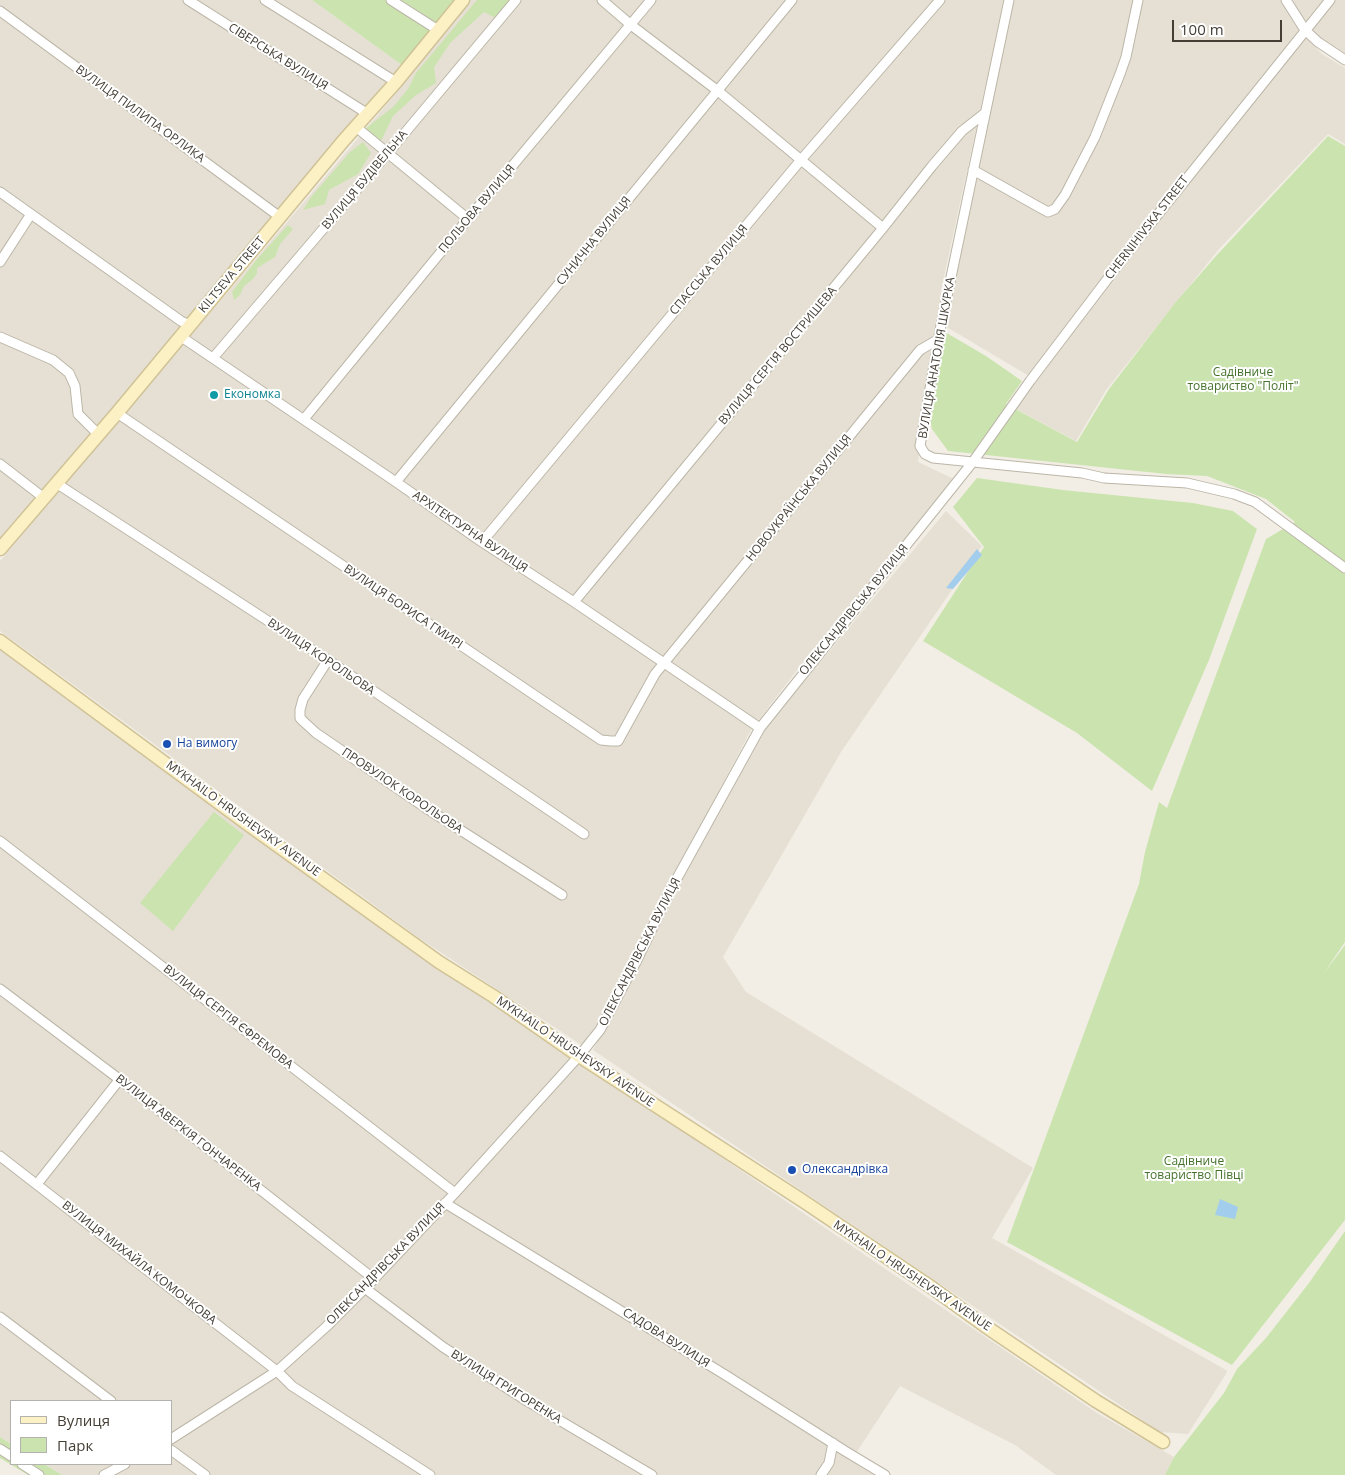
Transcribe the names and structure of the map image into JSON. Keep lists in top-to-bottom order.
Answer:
{
  "streets": {
    "street": [
      "СІВЕРСЬКА ВУЛИЦЯ",
      "ВУЛИЦЯ ПИЛИПА ОРЛИКА",
      "ВУЛИЦЯ БУДІВЕЛЬНА",
      "ПОЛЬОВА ВУЛИЦЯ",
      "CHERNIHIVSKA STREET",
      "СУНИЧНА ВУЛИЦЯ",
      "СПАССЬКА ВУЛИЦЯ",
      "KILTSEVA STREET",
      "ВУЛИЦЯ СЕРГІЯ ВОСТРИШЕВА",
      "ВУЛИЦЯ АНАТОЛІЯ ШКУРКА",
      "НОВОУКРАЇНСЬКА ВУЛИЦЯ",
      "АРХІТЕКТУРНА ВУЛИЦЯ",
      "ВУЛИЦЯ БОРИСА ГМИРІ",
      "ОЛЕКСАНДРІВСЬКА ВУЛИЦЯ",
      "ВУЛИЦЯ КОРОЛЬОВА",
      "ПРОВУЛОК КОРОЛЬОВА",
      "MYKHAILO HRUSHEVSKY AVENUE",
      "ВУЛИЦЯ СЕРГІЯ ЄФРЕМОВА",
      "ВУЛИЦЯ АВЕРКІЯ ГОНЧАРЕНКА",
      "ВУЛИЦЯ МИХАЙЛА КОМОЧКОВА",
      "САДОВА ВУЛИЦЯ",
      "ВУЛИЦЯ ГРИГОРЕНКА"
    ]
  },
  "crossings": [
    ["СІВЕРСЬКА ВУЛИЦЯ", "KILTSEVA STREET"],
    ["ВУЛИЦЯ ПИЛИПА ОРЛИКА", "KILTSEVA STREET"],
    ["ВУЛИЦЯ БУДІВЕЛЬНА", "АРХІТЕКТУРНА ВУЛИЦЯ"],
    ["ПОЛЬОВА ВУЛИЦЯ", "АРХІТЕКТУРНА ВУЛИЦЯ"],
    ["CHERNIHIVSKA STREET", "ВУЛИЦЯ АНАТОЛІЯ ШКУРКА"],
    ["CHERNIHIVSKA STREET", "ОЛЕКСАНДРІВСЬКА ВУЛИЦЯ"],
    ["СУНИЧНА ВУЛИЦЯ", "АРХІТЕКТУРНА ВУЛИЦЯ"],
    ["СПАССЬКА ВУЛИЦЯ", "АРХІТЕКТУРНА ВУЛИЦЯ"],
    ["KILTSEVA STREET", "АРХІТЕКТУРНА ВУЛИЦЯ"],
    ["KILTSEVA STREET", "ВУЛИЦЯ БОРИСА ГМИРІ"],
    ["KILTSEVA STREET", "ВУЛИЦЯ КОРОЛЬОВА"],
    ["ВУЛИЦЯ СЕРГІЯ ВОСТРИШЕВА", "ВУЛИЦЯ АНАТОЛІЯ ШКУРКА"],
    ["ВУЛИЦЯ СЕРГІЯ ВОСТРИШЕВА", "АРХІТЕКТУРНА ВУЛИЦЯ"],
    ["ВУЛИЦЯ АНАТОЛІЯ ШКУРКА", "НОВОУКРАЇНСЬКА ВУЛИЦЯ"],
    ["ВУЛИЦЯ АНАТОЛІЯ ШКУРКА", "ОЛЕКСАНДРІВСЬКА ВУЛИЦЯ"],
    ["НОВОУКРАЇНСЬКА ВУЛИЦЯ", "АРХІТЕКТУРНА ВУЛИЦЯ"],
    ["НОВОУКРАЇНСЬКА ВУЛИЦЯ", "ВУЛИЦЯ БОРИСА ГМИРІ"],
    ["АРХІТЕКТУРНА ВУЛИЦЯ", "ВУЛИЦЯ БОРИСА ГМИРІ"],
    ["АРХІТЕКТУРНА ВУЛИЦЯ", "ОЛЕКСАНДРІВСЬКА ВУЛИЦЯ"],
    ["ОЛЕКСАНДРІВСЬКА ВУЛИЦЯ", "MYKHAILO HRUSHEVSKY AVENUE"],
    ["ОЛЕКСАНДРІВСЬКА ВУЛИЦЯ", "ВУЛИЦЯ СЕРГІЯ ЄФРЕМОВА"],
    ["ОЛЕКСАНДРІВСЬКА ВУЛИЦЯ", "ВУЛИЦЯ АВЕРКІЯ ГОНЧАРЕНКА"],
    ["ОЛЕКСАНДРІВСЬКА ВУЛИЦЯ", "ВУЛИЦЯ МИХАЙЛА КОМОЧКОВА"],
    ["ОЛЕКСАНДРІВСЬКА ВУЛИЦЯ", "САДОВА ВУЛИЦЯ"],
    ["ОЛЕКСАНДРІВСЬКА ВУЛИЦЯ", "ВУЛИЦЯ ГРИГОРЕНКА"],
    ["ВУЛИЦЯ КОРОЛЬОВА", "ПРОВУЛОК КОРОЛЬОВА"]
  ],
  "parks": ["Садівниче товариство \"Політ\"", "Садівниче товариство Півці"],
  "places": ["Економка", "На вимогу", "Олександрівка"],
  "legend": ["Вулиця", "Парк"],
  "scale_bar": "100 m"
}
